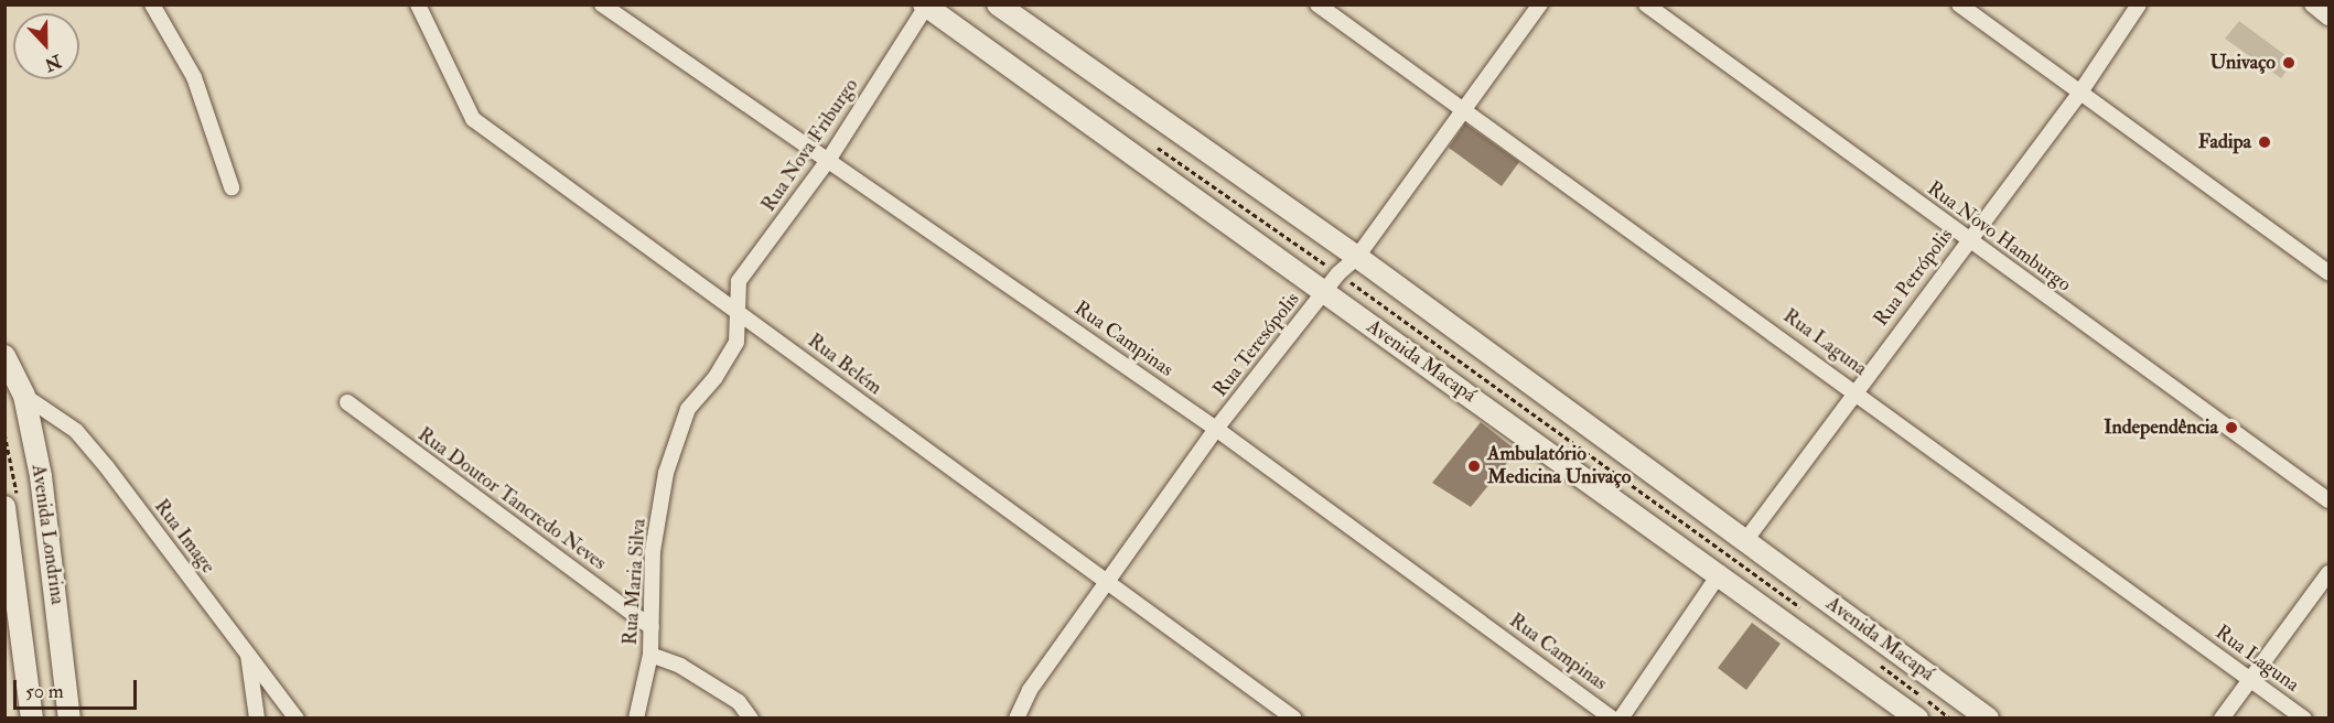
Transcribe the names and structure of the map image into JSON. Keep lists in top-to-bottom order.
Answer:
{
  "streets": {
    "main road": ["Avenida Macapá", "Avenida Londrina"],
    "street": [
      "Rua Nova Friburgo",
      "Rua Novo Hamburgo",
      "Rua Petrópolis",
      "Rua Campinas",
      "Rua Laguna",
      "Rua Teresópolis",
      "Rua Belém",
      "Rua Doutor Tancredo Neves",
      "Rua Image",
      "Rua Maria Silva"
    ]
  },
  "crossings": [
    ["Rua Nova Friburgo", "Rua Campinas"],
    ["Rua Nova Friburgo", "Avenida Macapá"],
    ["Rua Nova Friburgo", "Rua Belém"],
    ["Rua Nova Friburgo", "Rua Maria Silva"],
    ["Rua Novo Hamburgo", "Rua Petrópolis"],
    ["Rua Petrópolis", "Rua Laguna"],
    ["Rua Petrópolis", "Avenida Macapá"],
    ["Rua Campinas", "Rua Teresópolis"],
    ["Rua Laguna", "Rua Teresópolis"],
    ["Rua Teresópolis", "Avenida Macapá"],
    ["Rua Teresópolis", "Rua Belém"],
    ["Rua Belém", "Rua Maria Silva"],
    ["Rua Doutor Tancredo Neves", "Rua Maria Silva"],
    ["Avenida Londrina", "Rua Image"]
  ],
  "places": [
    "Univaço",
    "Fadipa",
    "Independência",
    "Ambulatório Medicina Univaço"
  ],
  "scale_bar": "50 m",
  "north": "bottom"
}
